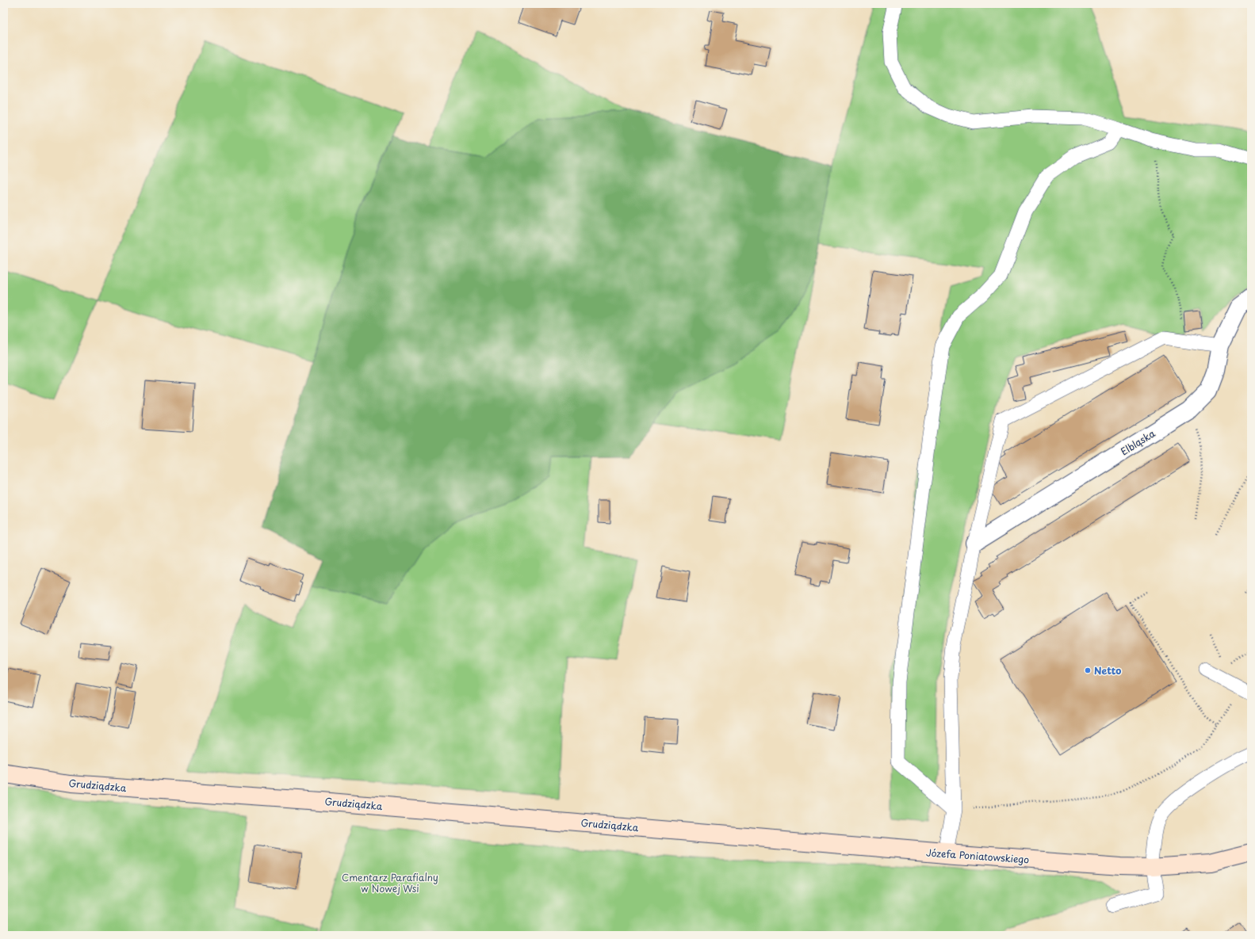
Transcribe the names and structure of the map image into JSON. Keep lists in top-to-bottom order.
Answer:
{
  "streets": {
    "street": ["Elbląska", "Grudziądzka", "Józefa Poniatowskiego"]
  },
  "crossings": [
    ["Grudziądzka", "Józefa Poniatowskiego"]
  ],
  "parks": ["Cmentarz Parafialny w Nowej Wsi"],
  "places": ["Netto"]
}
